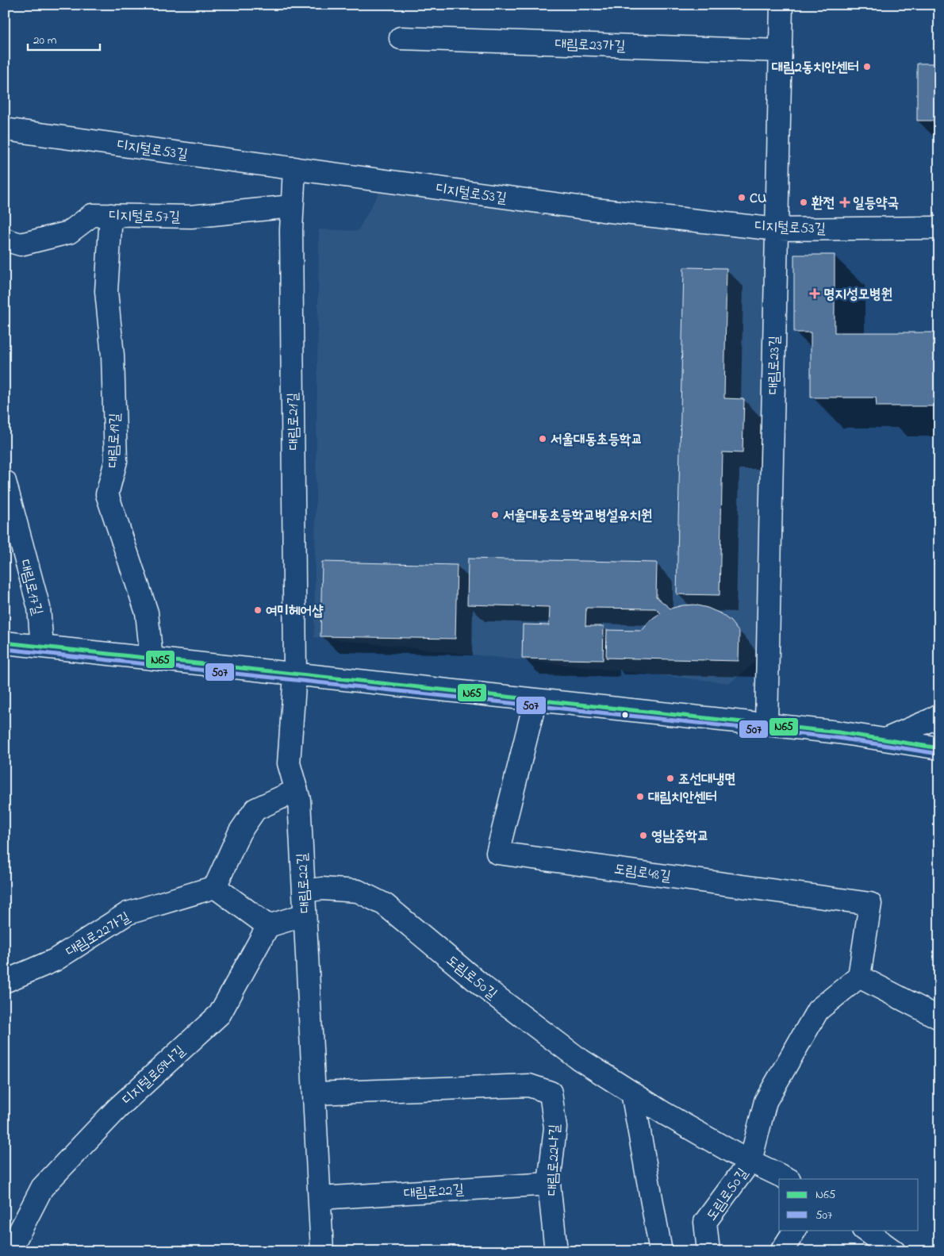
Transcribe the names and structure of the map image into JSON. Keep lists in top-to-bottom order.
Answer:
{
  "streets": {
    "street": [
      "대림로23가길",
      "디지털로53길",
      "디지털로57길",
      "대림로23길",
      "대림로21길",
      "대림로19길",
      "대림로17길",
      "도림로48길",
      "대림로22길",
      "대림로22가길",
      "도림로50길",
      "디지털로69나길",
      "대림로22나길"
    ]
  },
  "crossings": [
    ["대림로23가길", "대림로23길"],
    ["디지털로53길", "대림로23길"],
    ["디지털로53길", "대림로21길"],
    ["디지털로57길", "대림로21길"],
    ["디지털로57길", "대림로19길"],
    ["대림로21길", "대림로22길"],
    ["도림로48길", "도림로50길"],
    ["대림로22길", "도림로50길"],
    ["대림로22길", "대림로22나길"]
  ],
  "places": {
    "other": [
      "대림2동치안센터",
      "CU",
      "환전",
      "서울대동초등학교",
      "서울대동초등학교병설유치원",
      "여미헤어샵",
      "조선대냉면",
      "대림치안센터",
      "영남중학교"
    ],
    "health": ["일등약국", "명지성모병원"]
  },
  "lines": ["transit line N65", "transit line 507"],
  "legend": ["N65", "507"],
  "scale_bar": "20 m"
}
